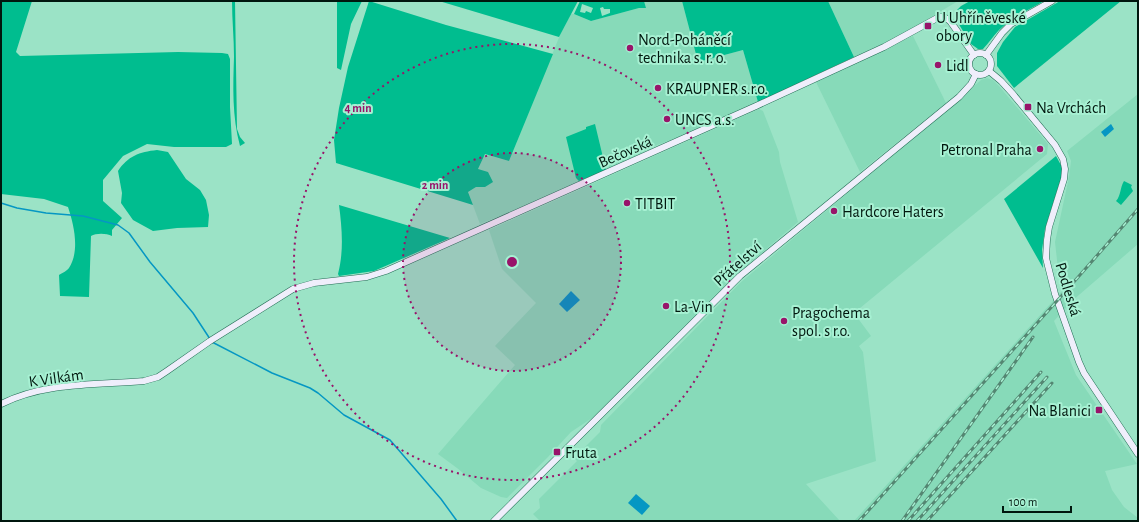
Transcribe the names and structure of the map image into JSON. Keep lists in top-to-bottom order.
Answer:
{
  "streets": {
    "main road": [
      "Bečovská",
      "Přátelství",
      "Podleská",
      "K Vilkám"
    ]
  },
  "crossings": [
    ["Bečovská", "Přátelství"],
    ["Bečovská", "Podleská"],
    ["Bečovská", "K Vilkám"],
    ["Přátelství", "Podleská"]
  ],
  "places": {
    "transit": [
      "U Uhříněveské obory",
      "Na Vrchách",
      "Na Blanici",
      "Fruta"
    ],
    "other": [
      "Nord-Poháněcí technika s. r. o.",
      "Lidl",
      "KRAUPNER s.r.o.",
      "UNCS a.s.",
      "Petronal Praha",
      "TITBIT",
      "Hardcore Haters",
      "La-Vin",
      "Pragochema spol. s r.o."
    ]
  },
  "scale_bar": "100 m",
  "rings": ["4 min", "2 min"]
}
